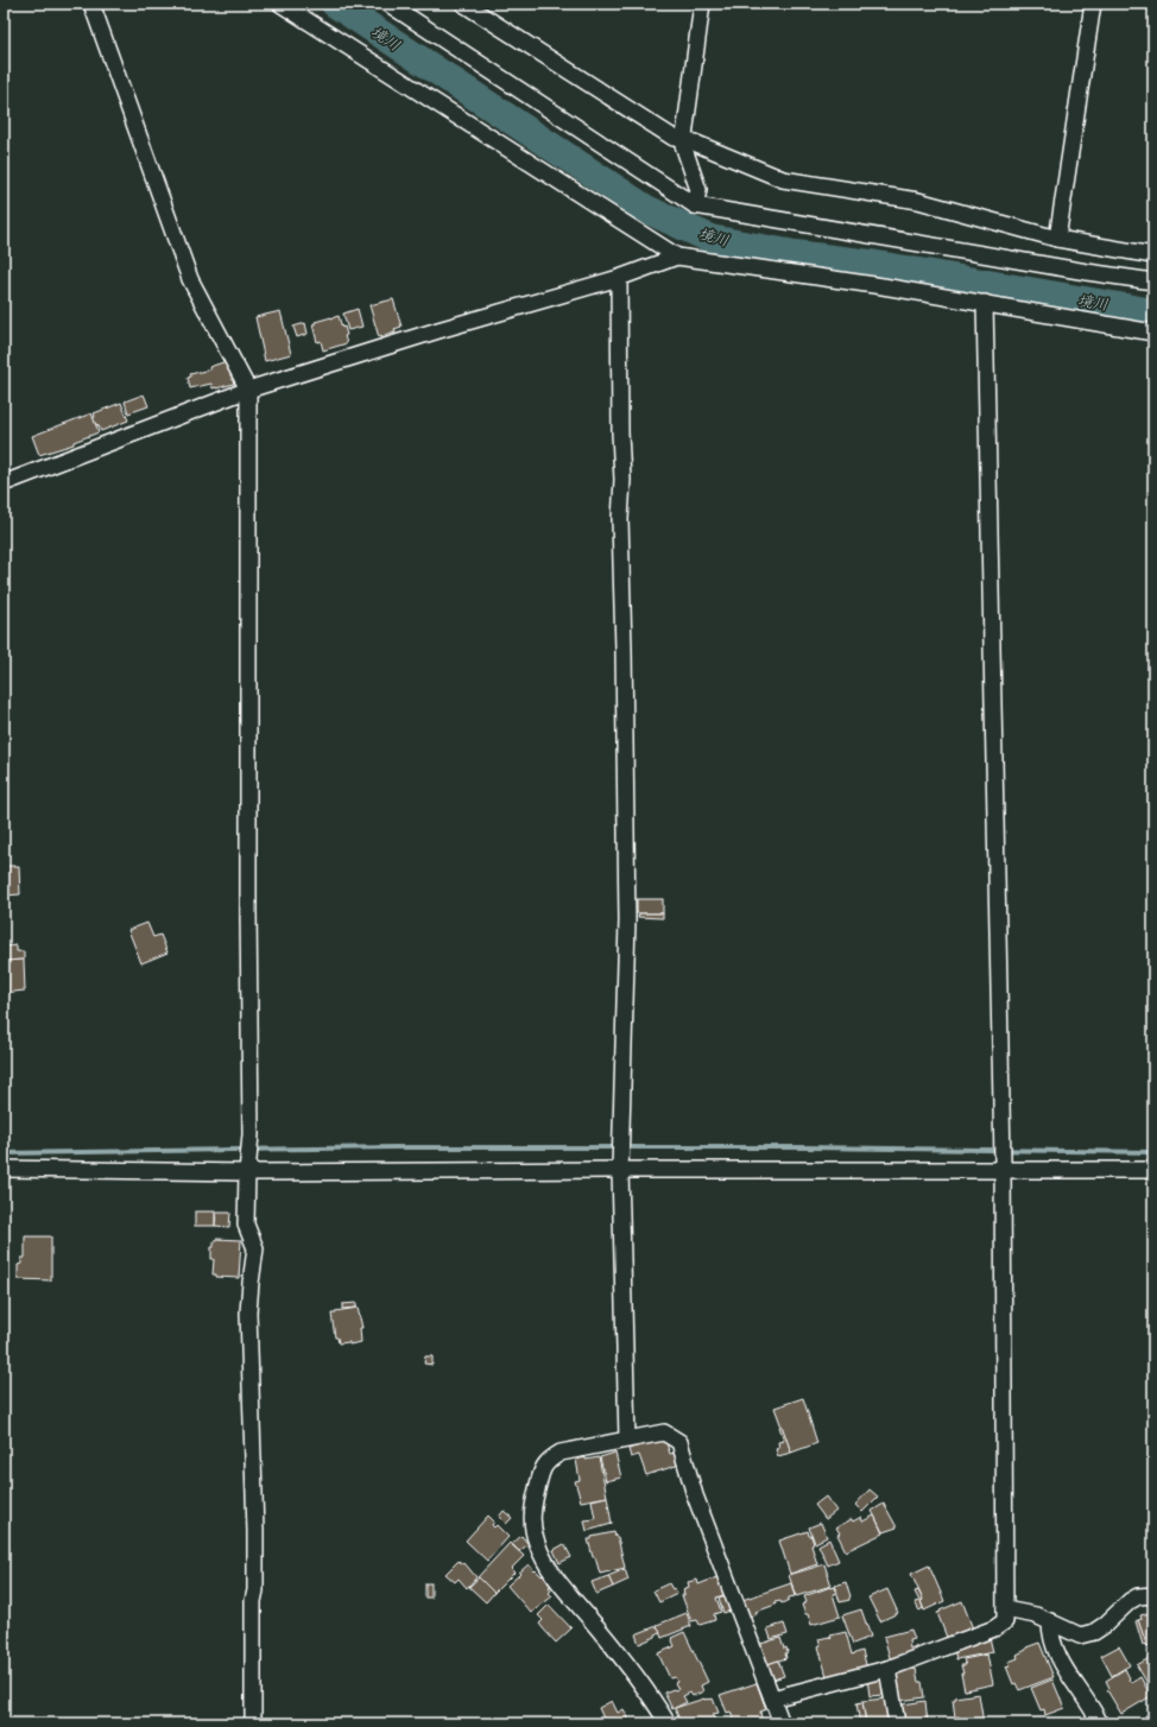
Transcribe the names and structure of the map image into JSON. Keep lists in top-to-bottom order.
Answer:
{
  "water": ["境川"]
}
